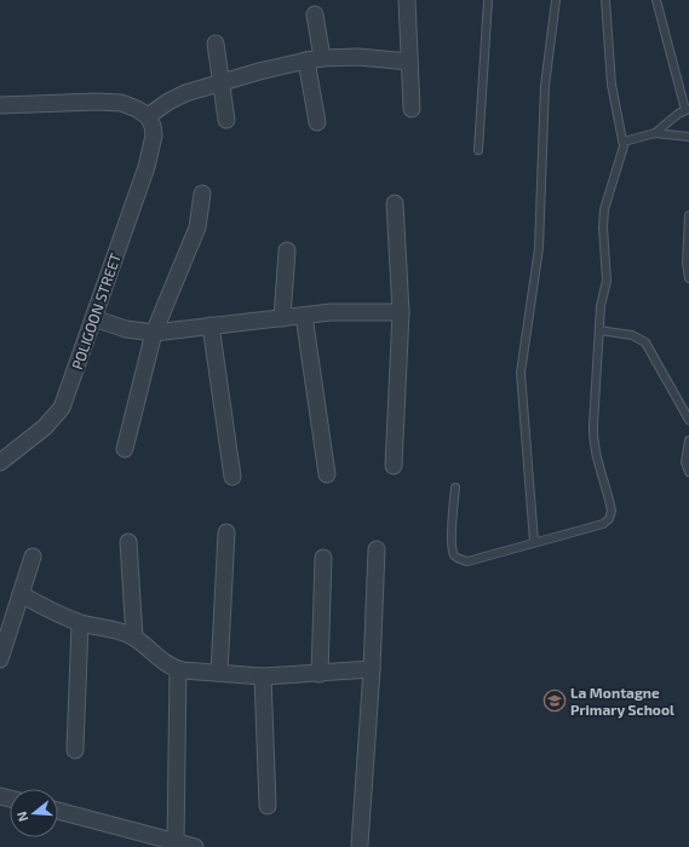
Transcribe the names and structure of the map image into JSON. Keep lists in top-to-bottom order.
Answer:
{
  "streets": {
    "street": ["POLIGOON STREET"]
  },
  "places": {
    "school or university": ["La Montagne Primary School"]
  },
  "north": "left"
}
